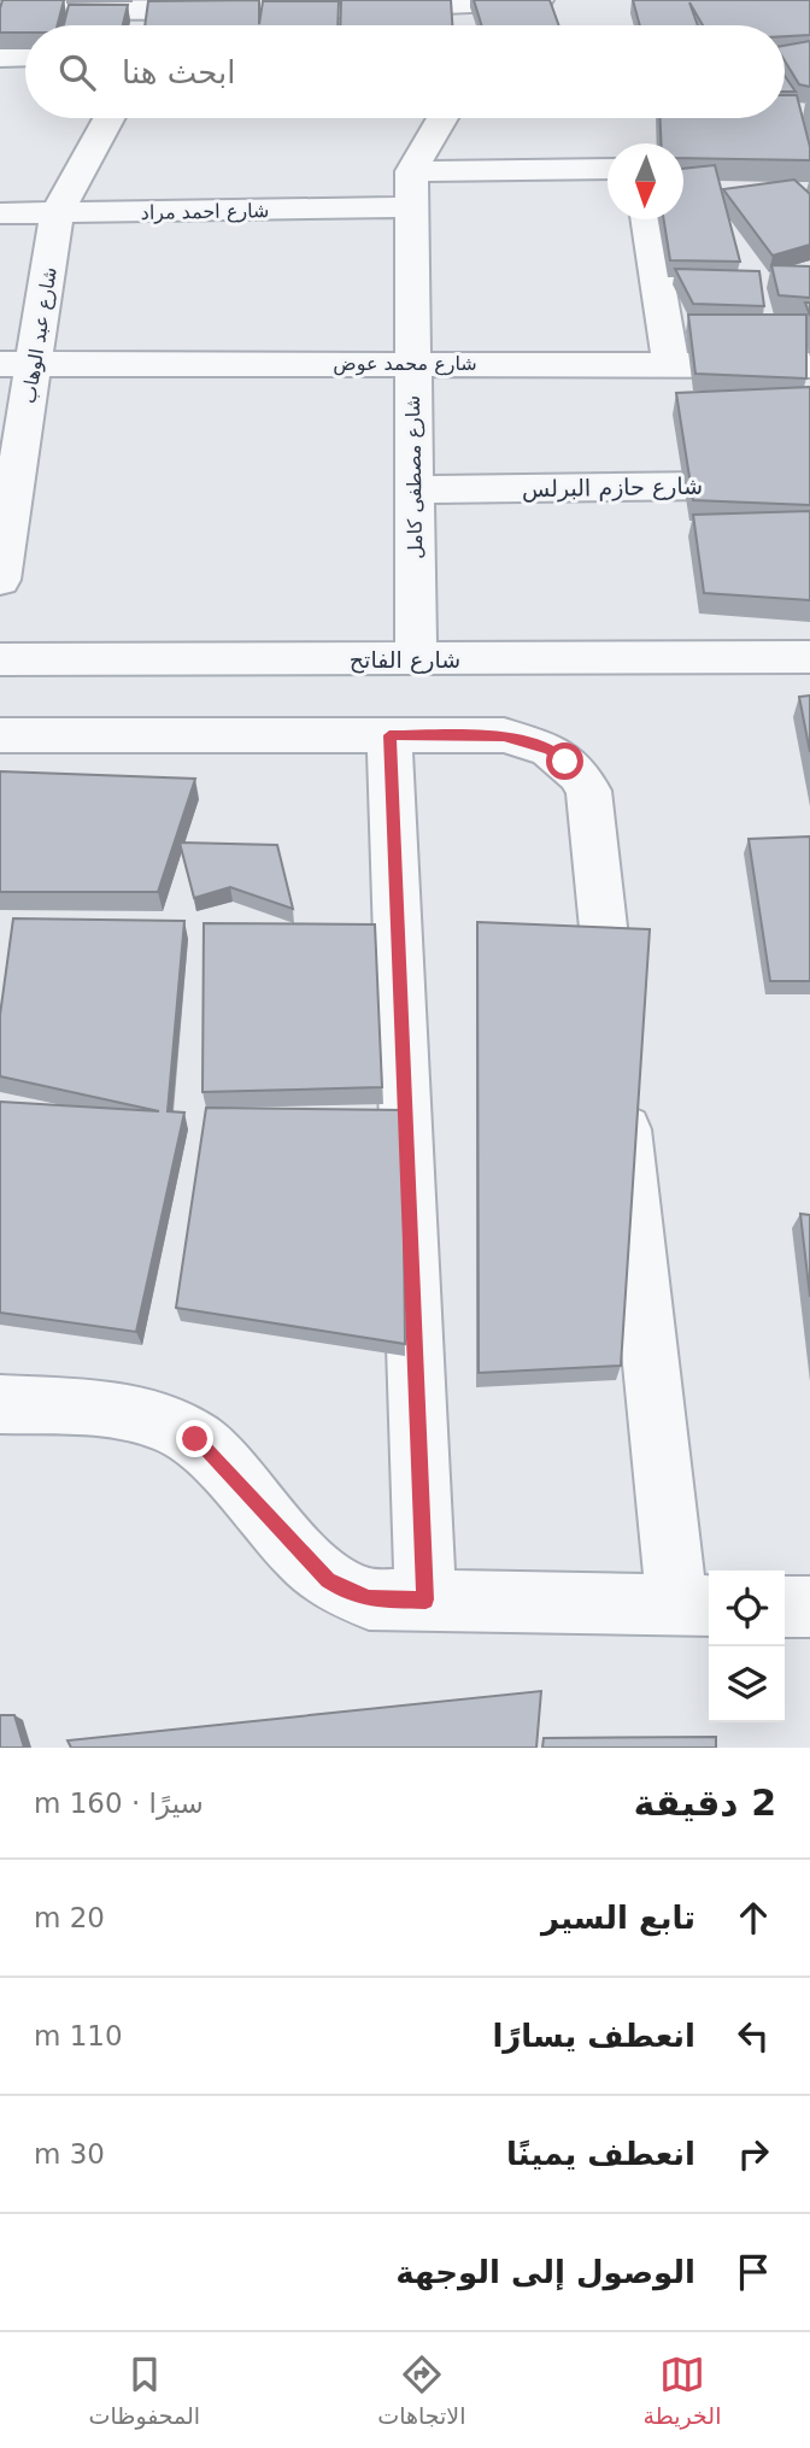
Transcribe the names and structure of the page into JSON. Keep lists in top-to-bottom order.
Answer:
{
  "streets": {
    "street": [
      "شارع احمد مراد",
      "شارع عبد الوهاب",
      "شارع محمد عوض",
      "شارع مصطفى كامل",
      "شارع حازم البرلس",
      "شارع الفاتح"
    ]
  },
  "crossings": [
    ["شارع احمد مراد", "شارع عبد الوهاب"],
    ["شارع احمد مراد", "شارع مصطفى كامل"],
    ["شارع عبد الوهاب", "شارع محمد عوض"],
    ["شارع محمد عوض", "شارع مصطفى كامل"],
    ["شارع مصطفى كامل", "شارع حازم البرلس"],
    ["شارع مصطفى كامل", "شارع الفاتح"]
  ],
  "north": "bottom",
  "page": {
    "search": "ابحث هنا",
    "heading": ["2 دقيقة", "سيرًا · 160 m"],
    "list": [
      ["تابع السير", "20 m"],
      ["انعطف يسارًا", "110 m"],
      ["انعطف يمينًا", "30 m"],
      "الوصول إلى الوجهة"
    ],
    "nav": ["الخريطة", "الاتجاهات", "المحفوظات"]
  }
}
